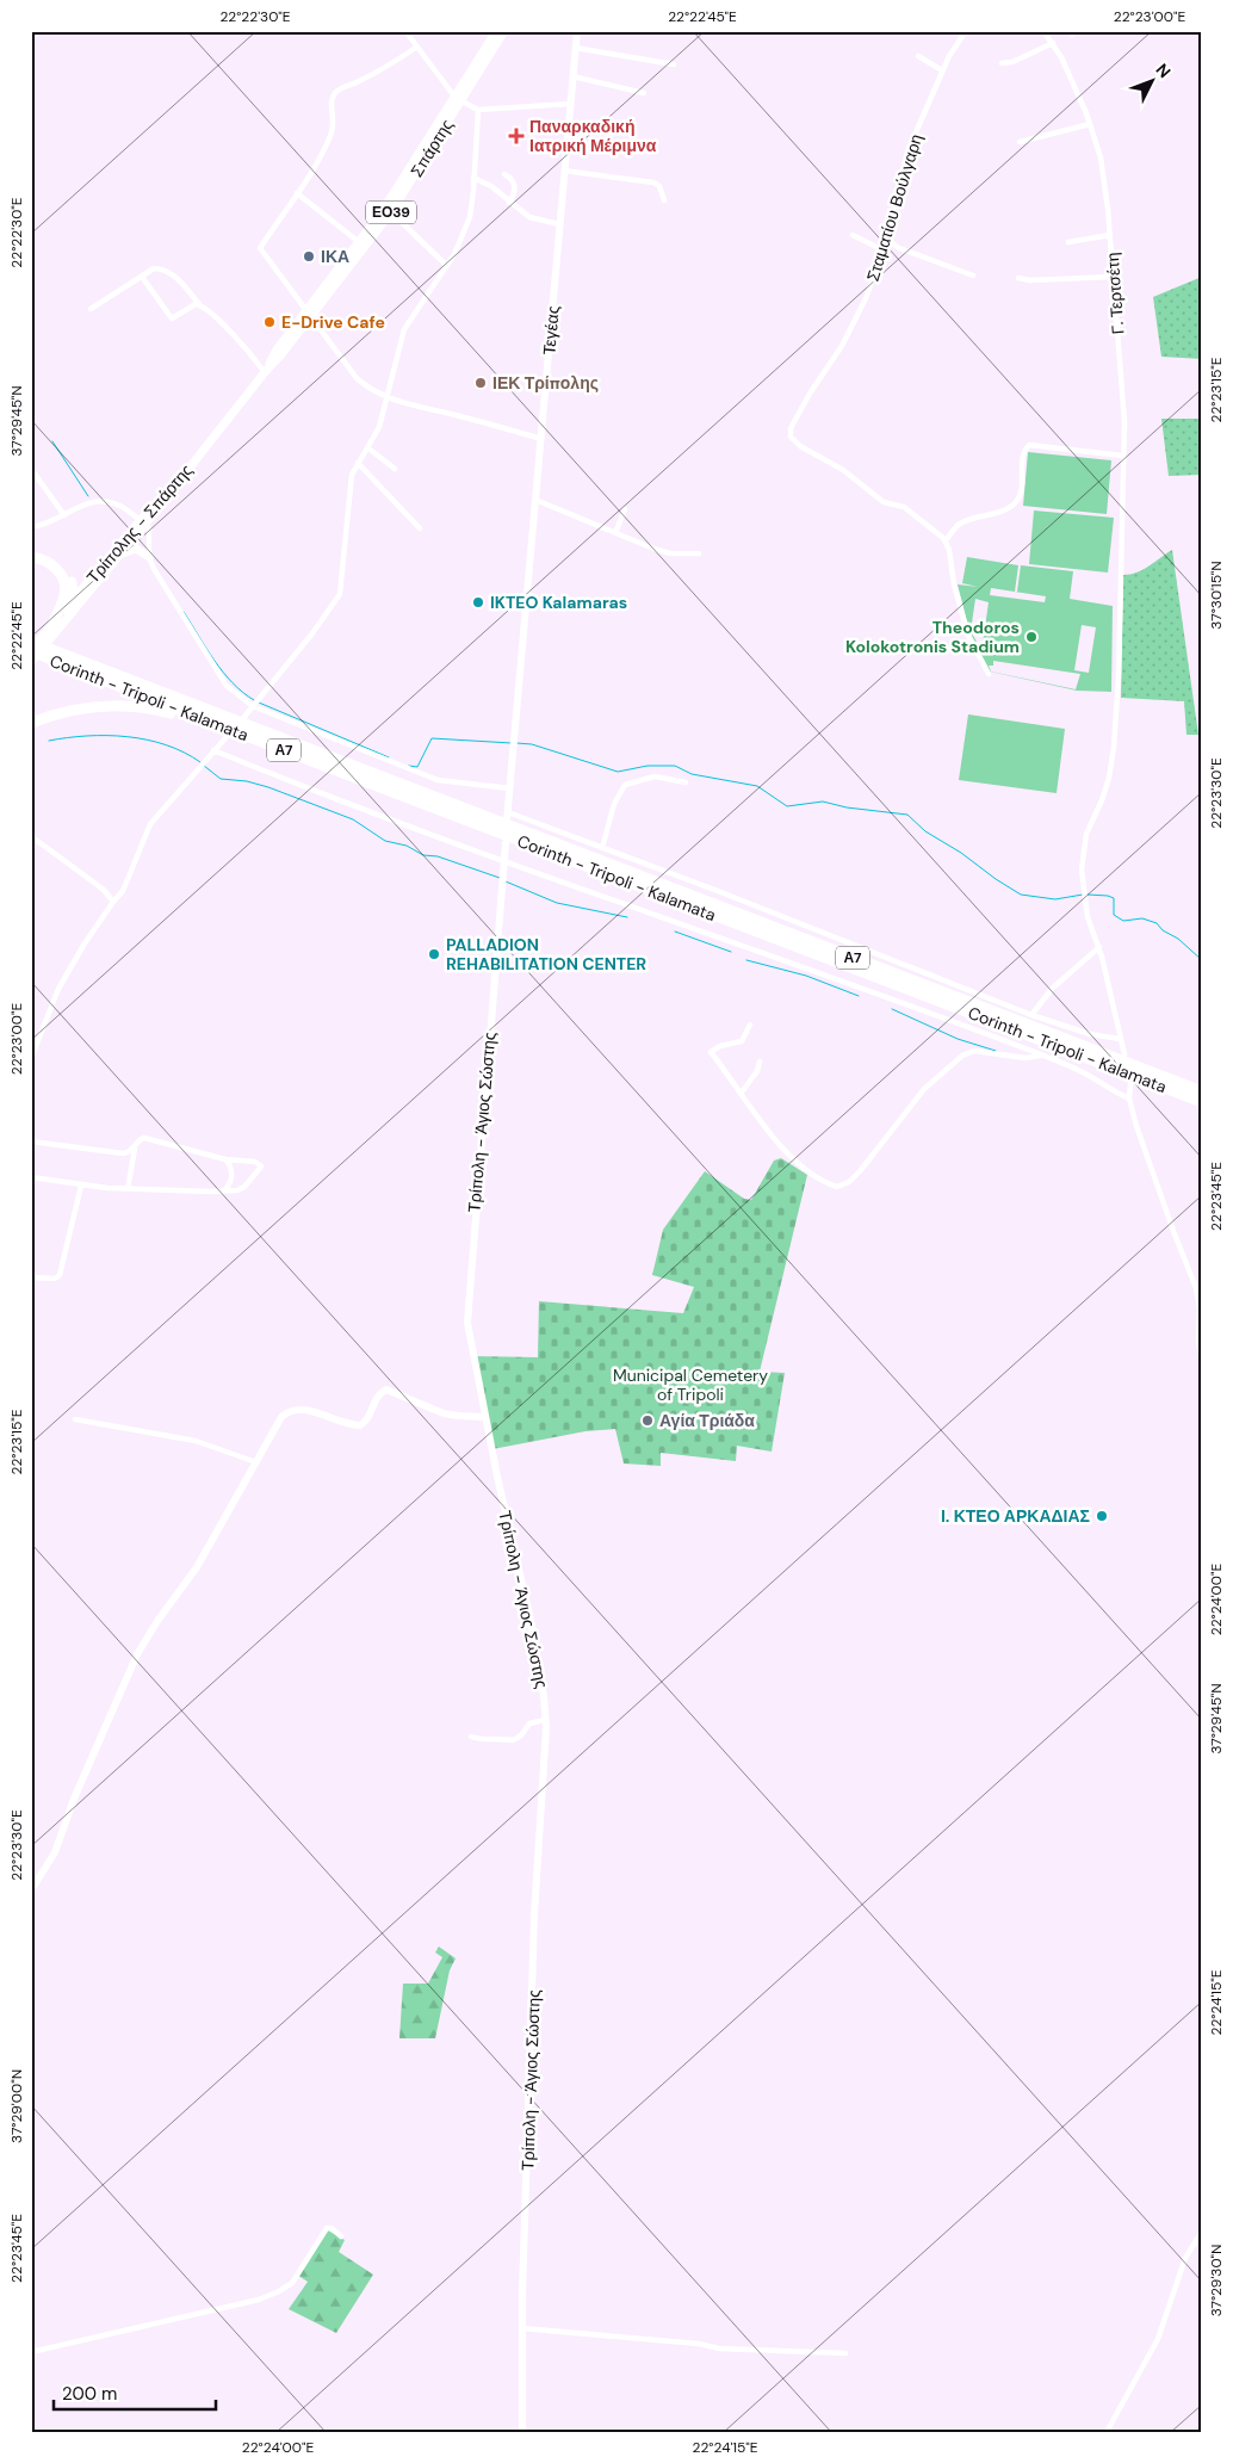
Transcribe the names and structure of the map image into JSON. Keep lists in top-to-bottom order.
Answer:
{
  "streets": {
    "highway": ["Corinth - Tripoli - Kalamata", "Α7"],
    "main road": [
      "Σπάρτης",
      "ΕΟ39",
      "Τεγέας",
      "Τρίπολης - Σπάρτης",
      "Τρίπολη - Άγιος Σώστης"
    ],
    "street": ["Σταματίου Βούλγαρη", "Γ. Τερτσέτη"]
  },
  "crossings": [
    ["Σπάρτης", "Τρίπολης - Σπάρτης"],
    ["Τρίπολης - Σπάρτης", "Corinth - Tripoli - Kalamata"]
  ],
  "parks": ["Municipal Cemetery of Tripoli"],
  "places": {
    "health": ["Παναρκαδική Ιατρική Μέριμνα"],
    "other": [
      "ΙΚΑ",
      "E-Drive Cafe",
      "ΙΕΚ Τρίπολης",
      "IKTEO Kalamaras",
      "Theodoros Kolokotronis Stadium",
      "PALLADION REHABILITATION CENTER",
      "Αγία Τριάδα",
      "Ι. ΚΤΕΟ ΑΡΚΑΔΙΑΣ"
    ]
  },
  "scale_bar": "200 m",
  "north": "top right",
  "coordinates": [
    "22°22'30\"E",
    "22°22'45\"E",
    "22°23'00\"E",
    "22°23'15\"E",
    "37°29'45\"N",
    "37°30'15\"N",
    "22°23'30\"E",
    "22°23'45\"E",
    "22°24'00\"E",
    "22°24'15\"E",
    "37°29'00\"N",
    "37°29'30\"N"
  ]
}
